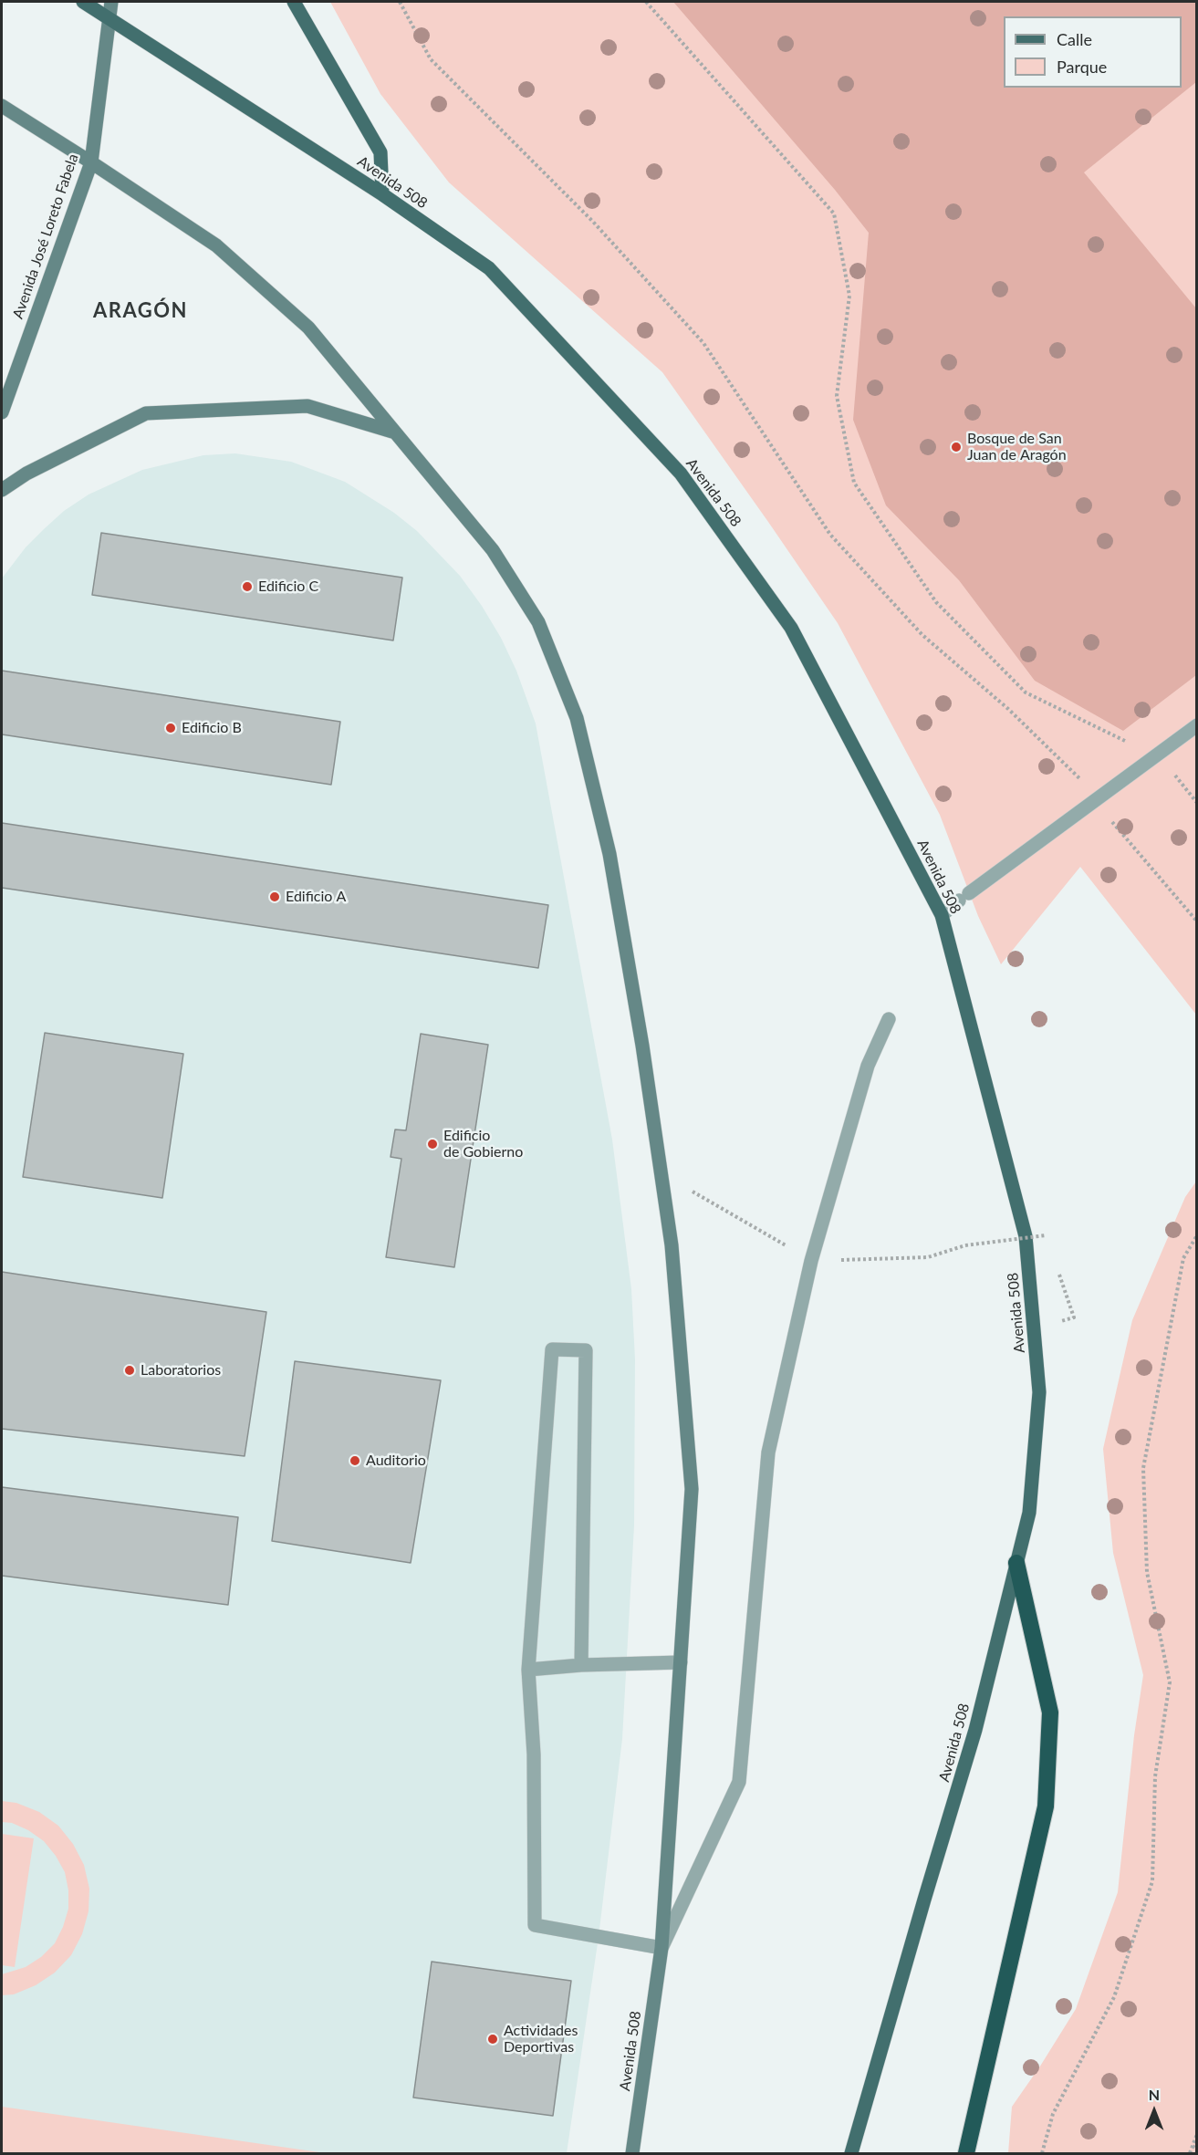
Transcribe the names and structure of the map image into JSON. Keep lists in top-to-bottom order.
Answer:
{
  "streets": {
    "main road": ["Avenida 508"],
    "street": ["Avenida José Loreto Fabela"]
  },
  "crossings": [
    ["Avenida 508", "Avenida José Loreto Fabela"]
  ],
  "districts": ["ARAGÓN"],
  "places": [
    "Bosque de San Juan de Aragón",
    "Edificio C",
    "Edificio B",
    "Edificio A",
    "Edificio de Gobierno",
    "Laboratorios",
    "Auditorio",
    "Actividades Deportivas"
  ],
  "legend": ["Calle", "Parque"],
  "north": "top"
}
